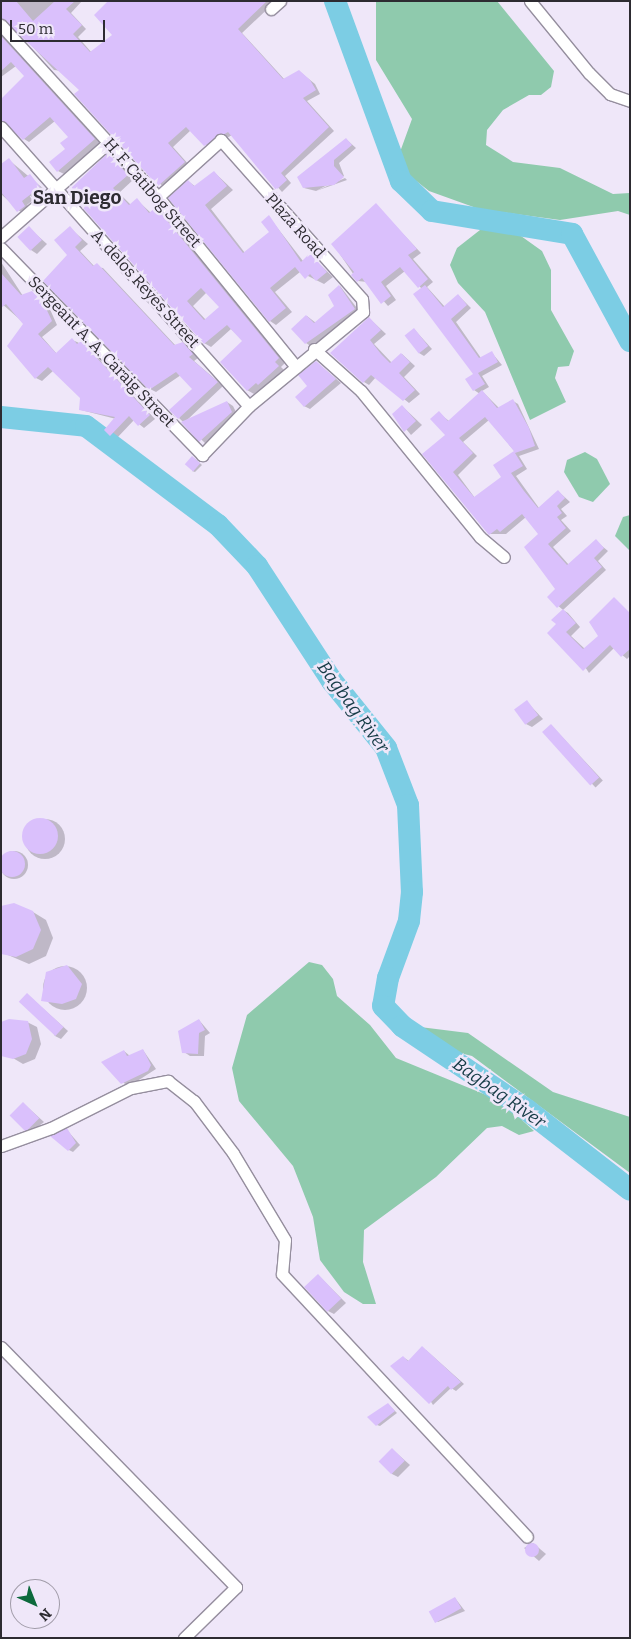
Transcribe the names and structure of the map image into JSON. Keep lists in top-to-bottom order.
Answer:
{
  "streets": {
    "street": [
      "H. F. Catibog Street",
      "Plaza Road",
      "A. delos Reyes Street",
      "Sergeant A. A. Caraig Street"
    ]
  },
  "crossings": [
    ["H. F. Catibog Street", "Plaza Road"],
    ["Plaza Road", "A. delos Reyes Street"],
    ["Plaza Road", "Sergeant A. A. Caraig Street"]
  ],
  "districts": ["San Diego"],
  "water": ["Bagbag River"],
  "scale_bar": "50 m",
  "north": "bottom right"
}
